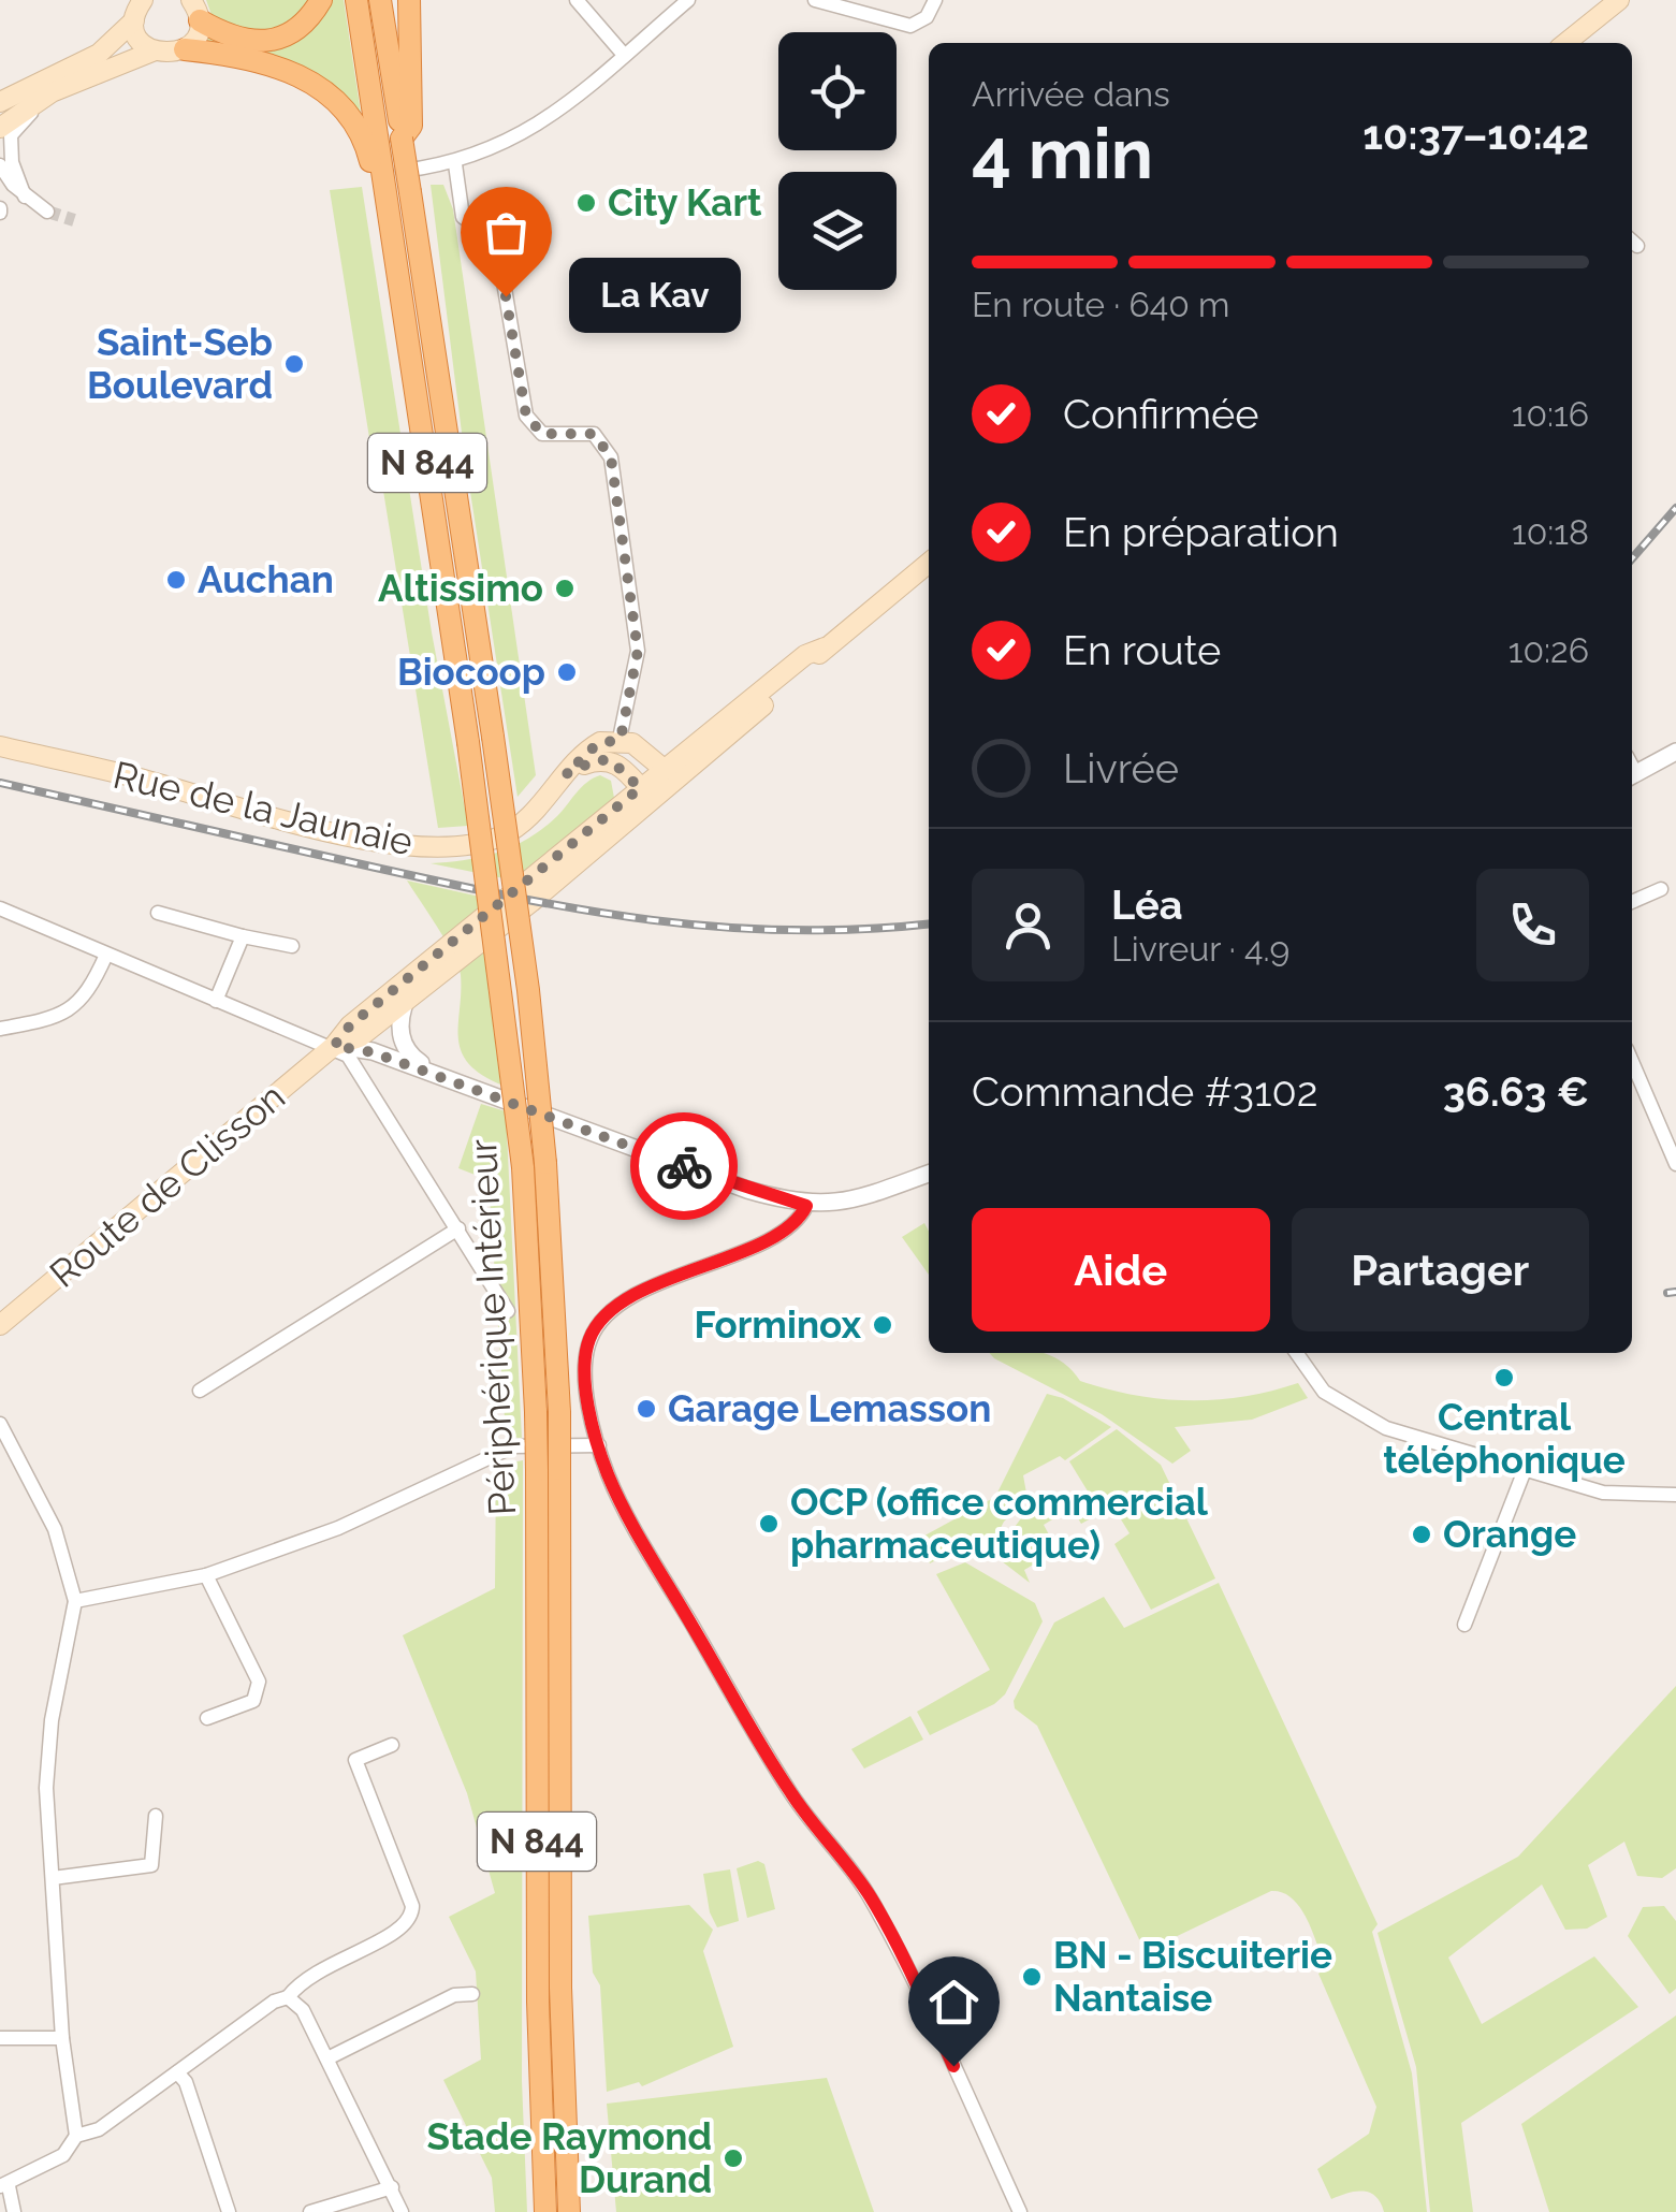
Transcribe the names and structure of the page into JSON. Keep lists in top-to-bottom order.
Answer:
{
  "streets": {
    "highway": ["N 844", "Périphérique Intérieur"],
    "main road": ["Rue de la Jaunaie", "Route de Clisson"]
  },
  "crossings": [
    ["N 844", "Périphérique Intérieur"]
  ],
  "places": [
    "City Kart",
    "La Kav",
    "Saint-Seb Boulevard",
    "Auchan",
    "Altissimo",
    "Biocoop",
    "Forminox",
    "Central téléphonique",
    "Garage Lemasson",
    "OCP (office commercial pharmaceutique)",
    "Orange",
    "BN - Biscuiterie Nantaise",
    "Stade Raymond Durand"
  ],
  "page": {
    "heading": ["4 min", "Arrivée dans", "10:37–10:42"],
    "panel": [
      "Léa",
      "Livreur · 4.9",
      "Commande #3102",
      "36.63 €"
    ],
    "bar": "En route · 640 m",
    "bubble": "La Kav",
    "list": [
      ["Confirmée", "10:16"],
      ["En préparation", "10:18"],
      ["En route", "10:26"],
      "Livrée"
    ],
    "buttons": ["Aide", "Partager"]
  }
}
